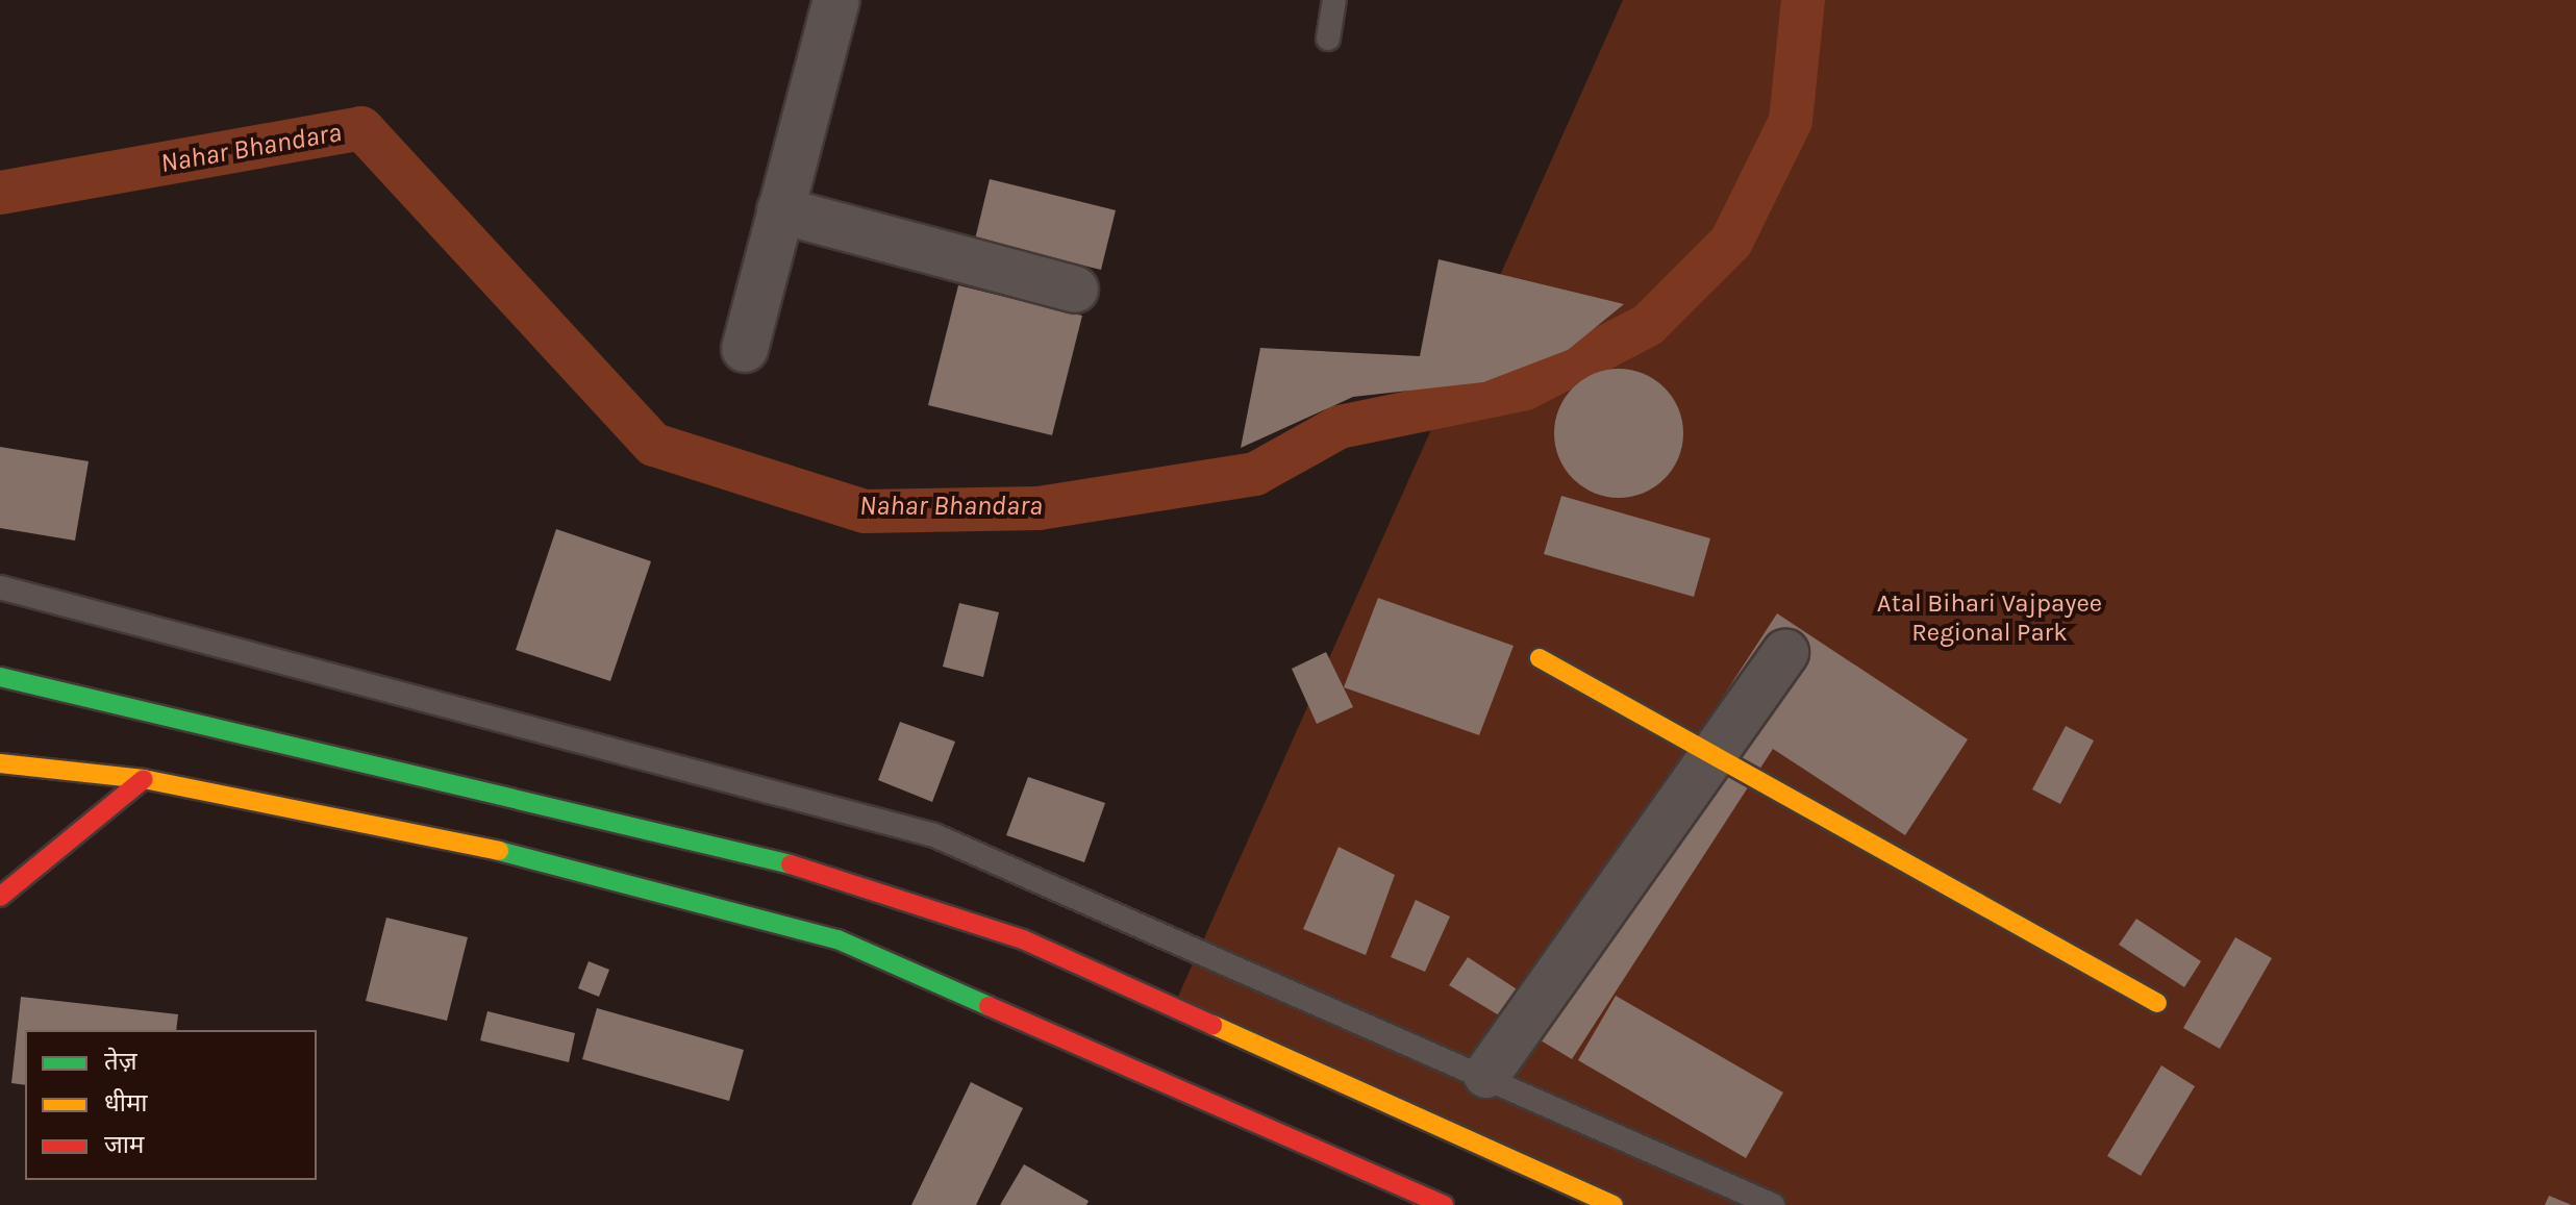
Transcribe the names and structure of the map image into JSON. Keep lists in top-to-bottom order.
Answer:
{
  "water": ["Nahar Bhandara"],
  "parks": ["Atal Bihari Vajpayee Regional Park"],
  "legend": ["तेज़", "धीमा", "जाम"]
}
